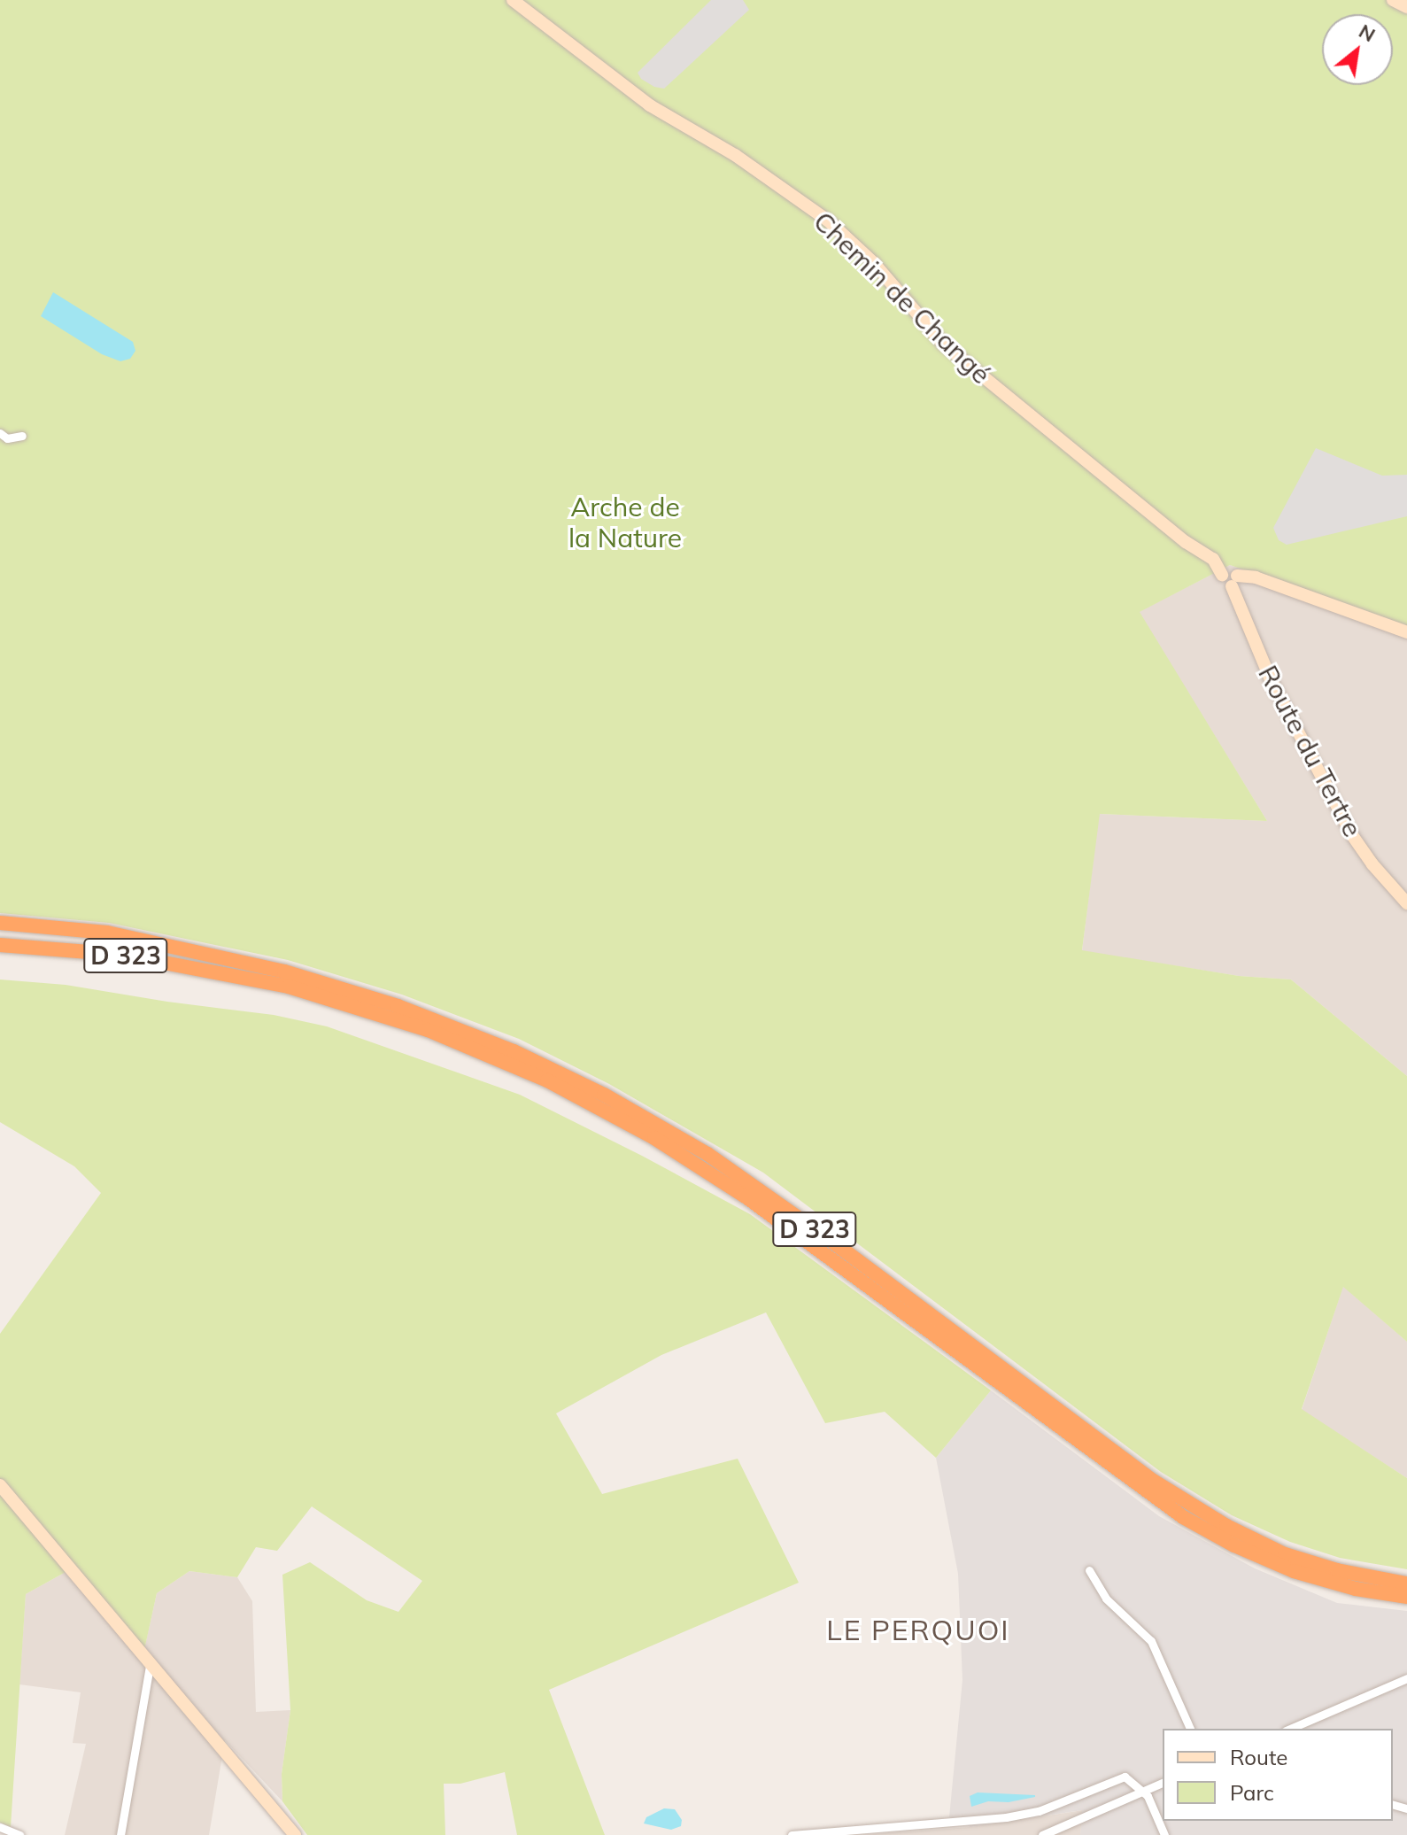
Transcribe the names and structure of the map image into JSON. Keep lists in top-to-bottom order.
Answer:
{
  "streets": {
    "highway": ["D 323"],
    "street": ["Chemin de Changé", "Route du Tertre"]
  },
  "crossings": [
    ["Chemin de Changé", "Route du Tertre"]
  ],
  "districts": ["LE PERQUOI"],
  "parks": ["Arche de la Nature"],
  "legend": ["Route", "Parc"],
  "north": "top right"
}
